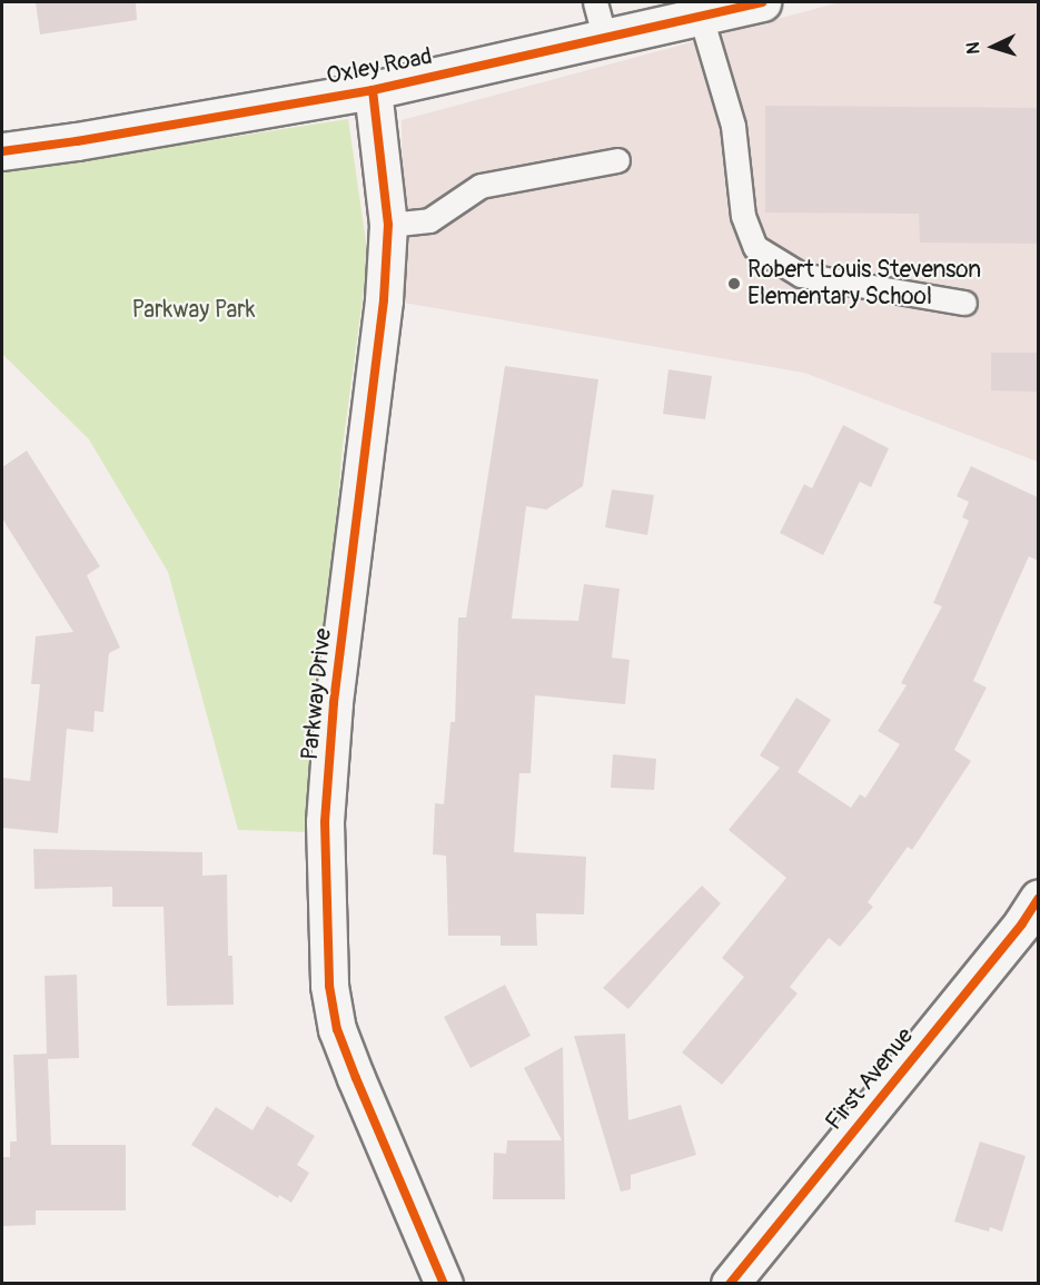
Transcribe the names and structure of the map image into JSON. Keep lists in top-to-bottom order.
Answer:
{
  "streets": {
    "street": ["Oxley Road", "Parkway Drive", "First Avenue"]
  },
  "crossings": [
    ["Oxley Road", "Parkway Drive"]
  ],
  "parks": ["Parkway Park"],
  "places": ["Robert Louis Stevenson Elementary School"],
  "north": "left"
}
